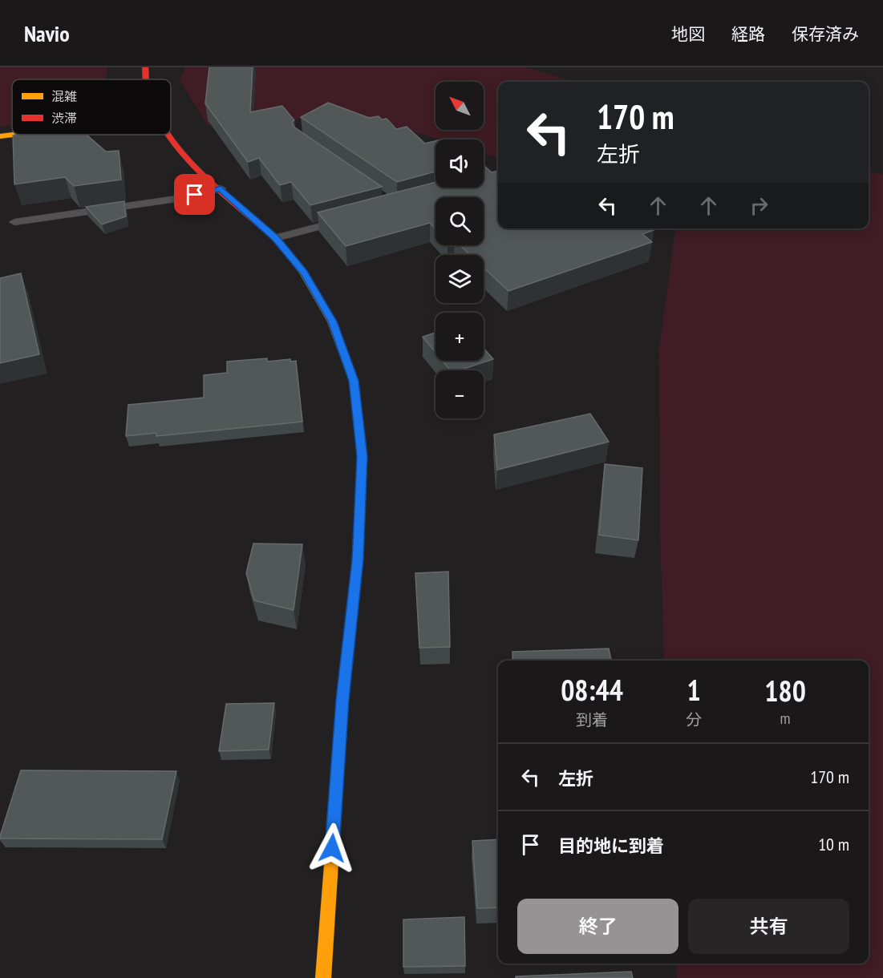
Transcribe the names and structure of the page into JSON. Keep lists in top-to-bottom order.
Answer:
{
  "legend": ["混雑", "渋滞"],
  "north": "top left",
  "page": {
    "header": "Navio",
    "nav": ["地図", "経路", "保存済み"],
    "map_buttons": ["+", "−"],
    "turn": ["170 m", "左折"],
    "eta": [
      "08:44",
      "到着",
      "1",
      "分",
      "180",
      "m"
    ],
    "list": [
      {
        "name": "左折",
        "value": "170 m"
      },
      {
        "name": "目的地に到着",
        "value": "10 m"
      }
    ],
    "buttons": ["終了", "共有"]
  }
}
